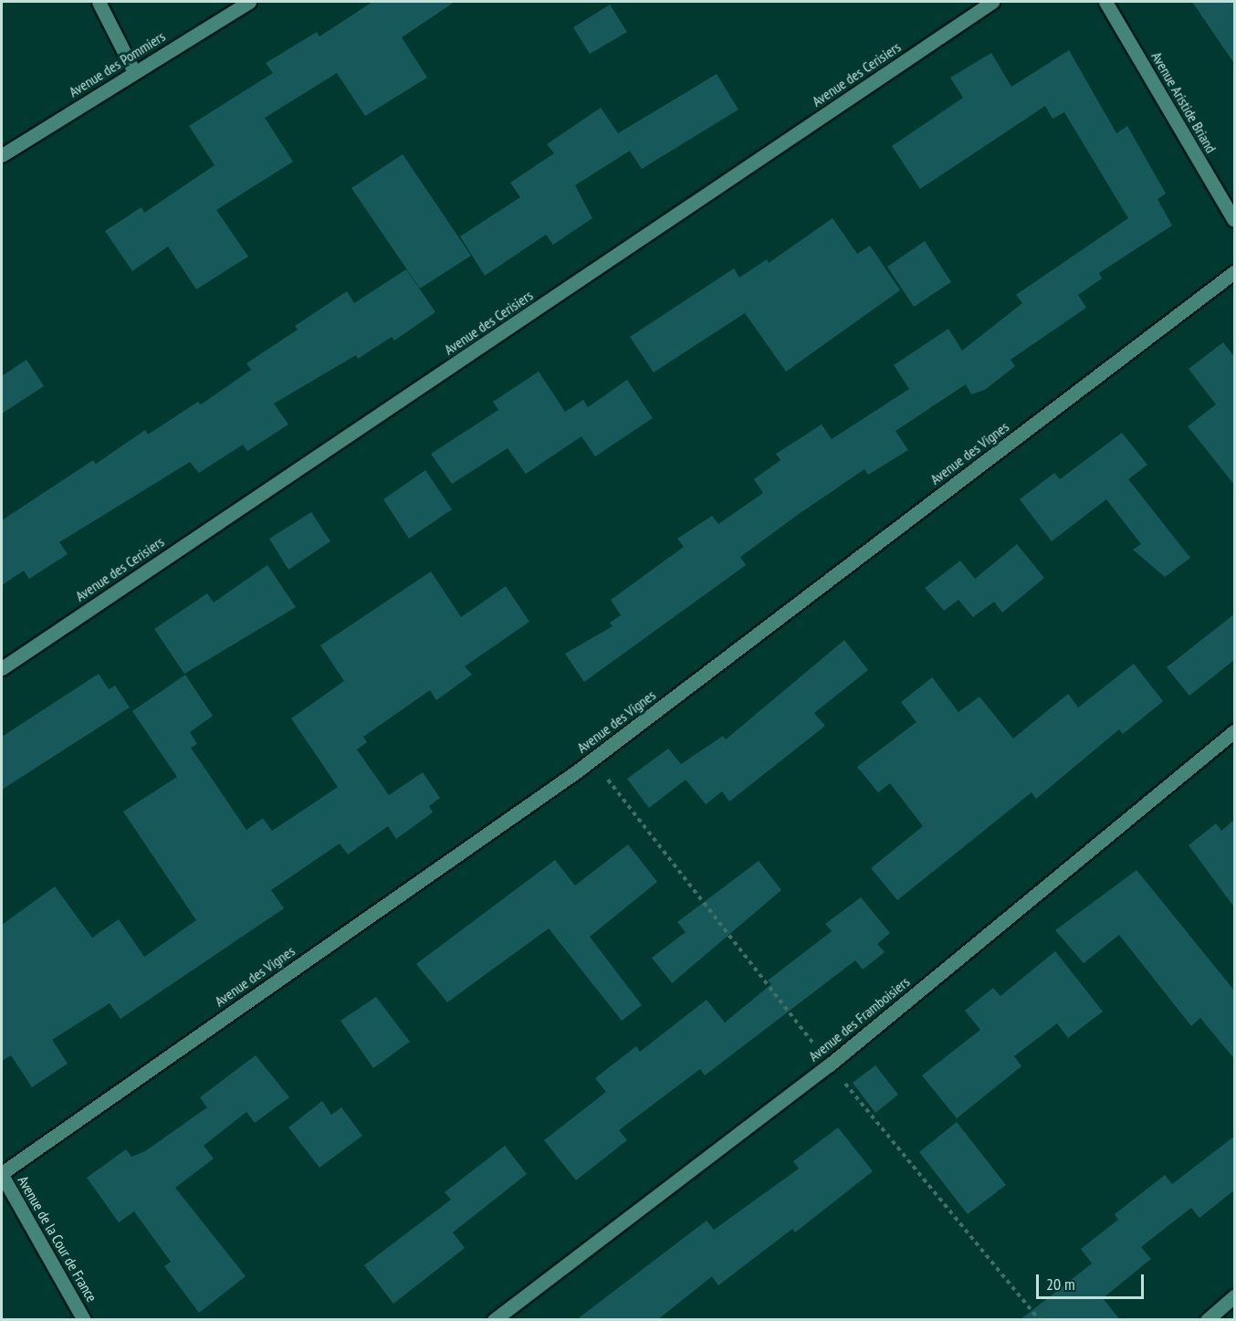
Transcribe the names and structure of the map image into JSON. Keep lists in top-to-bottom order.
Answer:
{
  "streets": {
    "street": [
      "Avenue des Pommiers",
      "Avenue des Cerisiers",
      "Avenue Aristide Briand",
      "Avenue des Vignes",
      "Avenue des Framboisiers",
      "Avenue de la Cour de France"
    ]
  },
  "crossings": [
    ["Avenue des Vignes", "Avenue de la Cour de France"]
  ],
  "scale_bar": "20 m"
}
